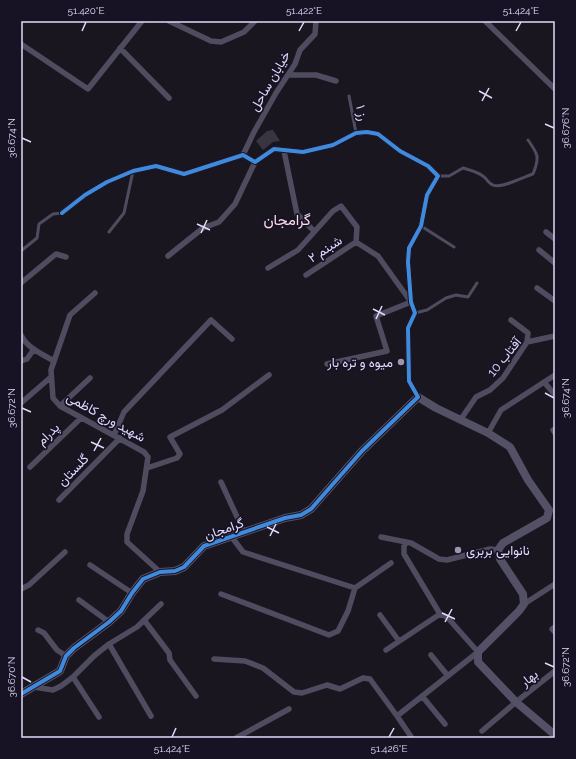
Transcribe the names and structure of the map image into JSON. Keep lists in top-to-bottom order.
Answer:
{
  "streets": {
    "street": [
      "خیابان ساحل",
      "شبنم ۲",
      "آفتاب 10",
      "شهید ورچ کاظمی",
      "پدرام",
      "گلستان",
      "گرامجان",
      "بهار"
    ],
    "lane": ["رز ۱"]
  },
  "crossings": [
    ["شهید ورچ کاظمی", "پدرام"],
    ["شهید ورچ کاظمی", "گلستان"],
    ["شهید ورچ کاظمی", "گرامجان"]
  ],
  "districts": ["گرامجان"],
  "places": ["میوه و تره بار", "نانوایی بربری"],
  "coordinates": [
    "51.420°E",
    "51.422°E",
    "51.424°E",
    "36.676°N",
    "36.674°N",
    "36.672°N",
    "36.670°N",
    "51.426°E"
  ]
}
